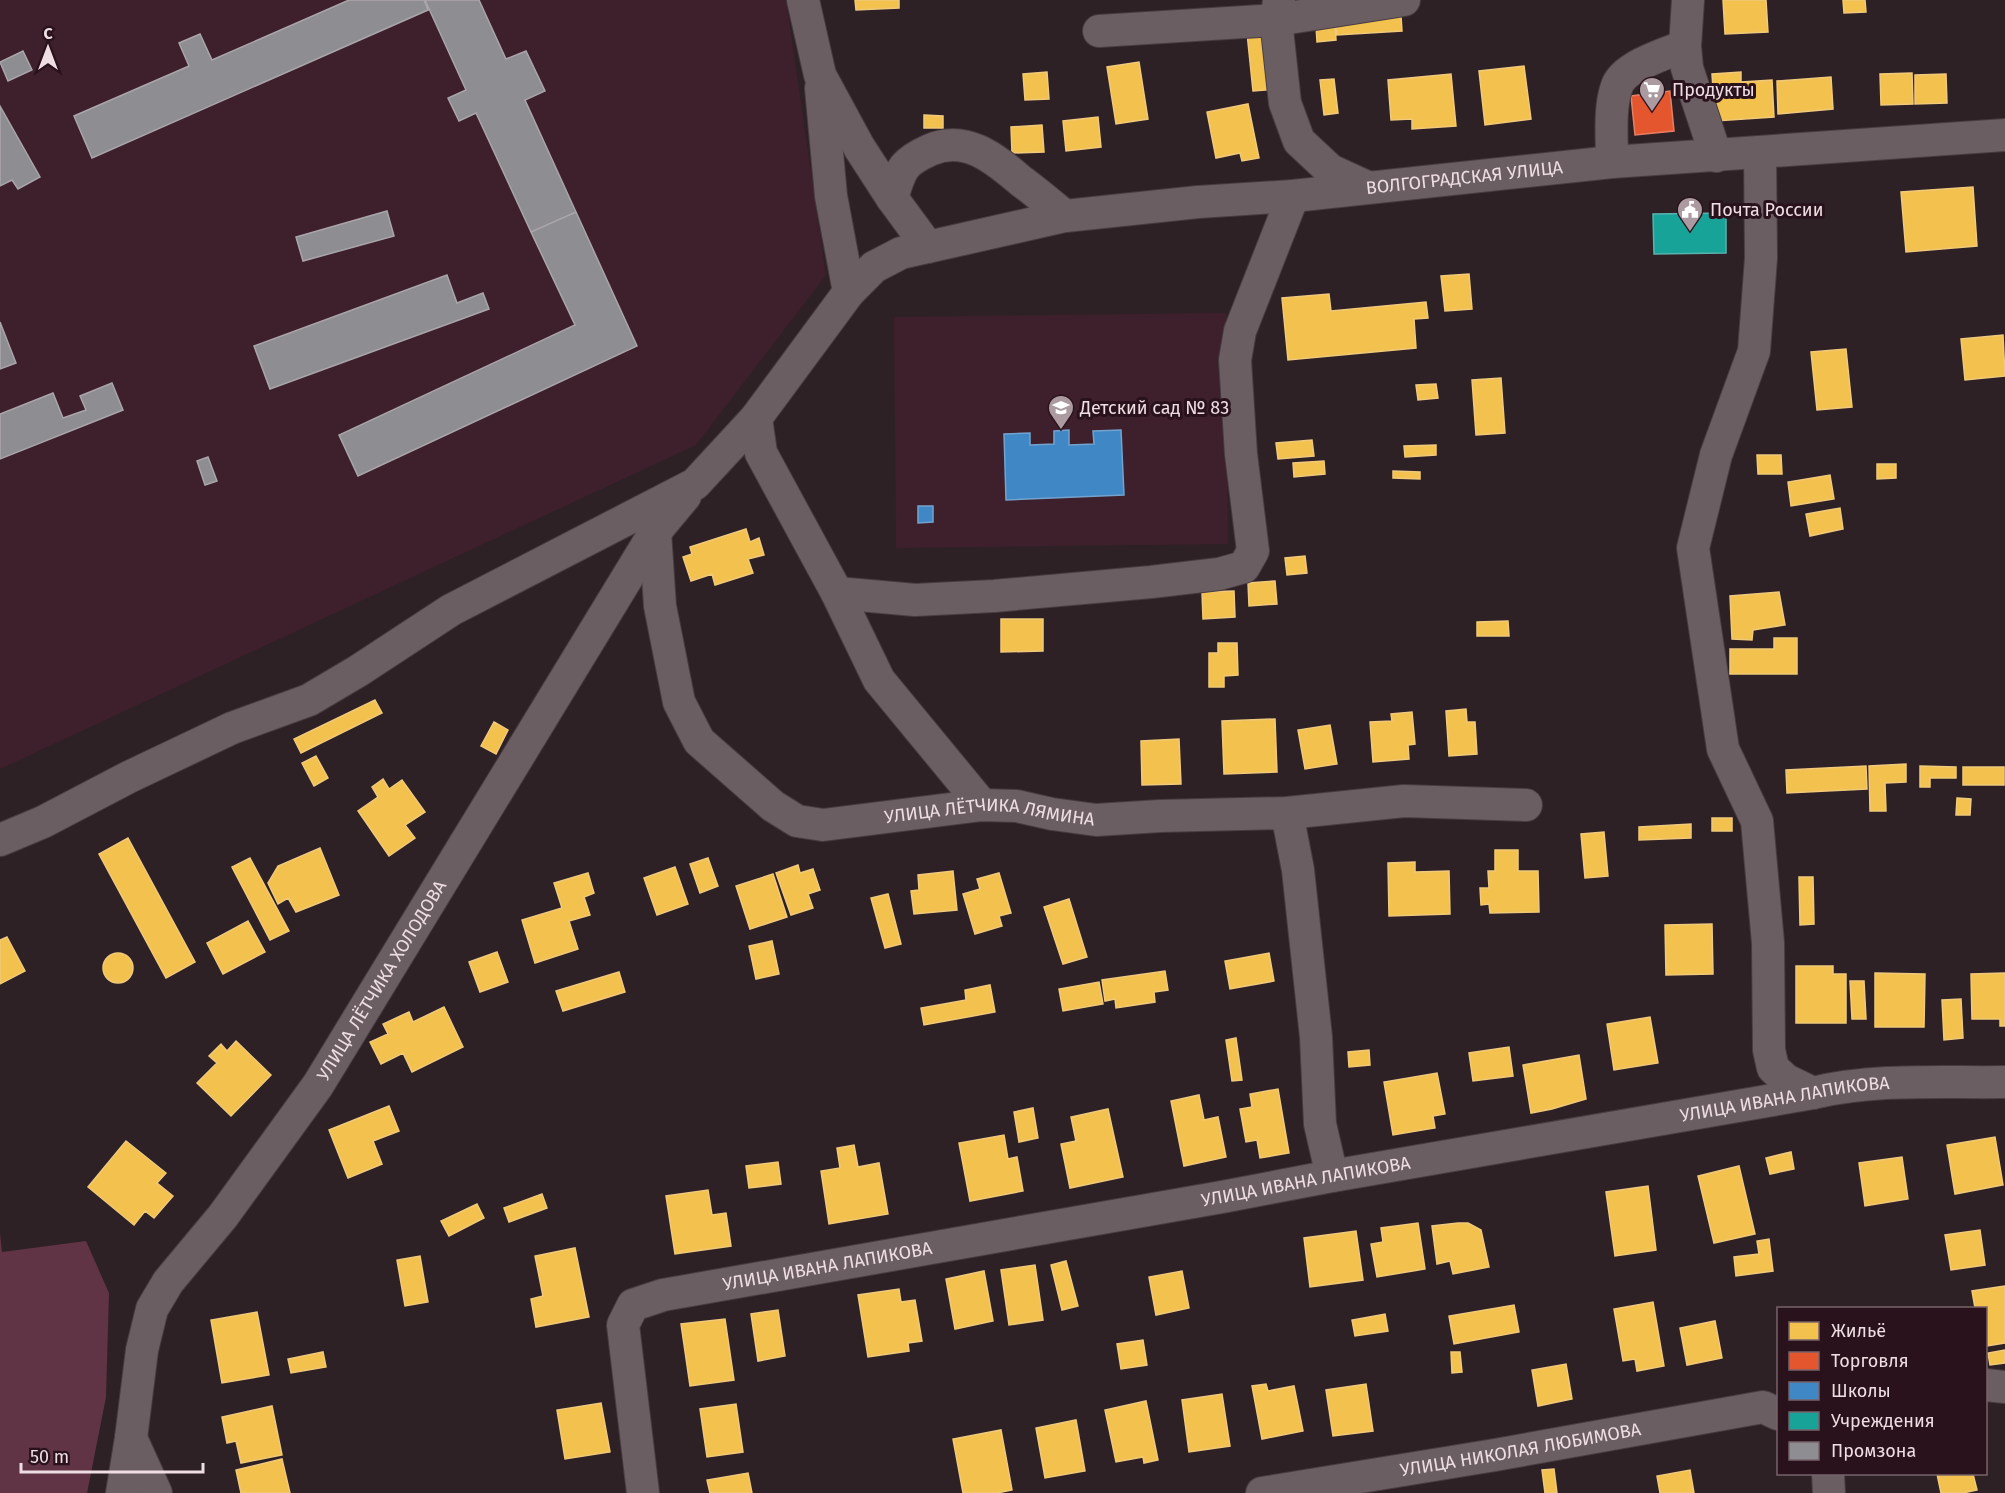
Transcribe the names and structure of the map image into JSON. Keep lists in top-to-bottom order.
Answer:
{
  "streets": {
    "street": [
      "ВОЛГОГРАДСКАЯ УЛИЦА",
      "УЛИЦА ЛЁТЧИКА ЛЯМИНА",
      "УЛИЦА ЛЁТЧИКА ХОЛОДОВА",
      "УЛИЦА ИВАНА ЛАПИКОВА",
      "УЛИЦА НИКОЛАЯ ЛЮБИМОВА"
    ]
  },
  "crossings": [
    ["ВОЛГОГРАДСКАЯ УЛИЦА", "УЛИЦА ЛЁТЧИКА ХОЛОДОВА"],
    ["УЛИЦА ЛЁТЧИКА ЛЯМИНА", "УЛИЦА ЛЁТЧИКА ХОЛОДОВА"]
  ],
  "places": {
    "supermarket": ["Продукты"],
    "public building": ["Почта России"],
    "school or university": ["Детский сад № 83"]
  },
  "legend": [
    "Жильё",
    "Торговля",
    "Школы",
    "Учреждения",
    "Промзона"
  ],
  "scale_bar": "50 m",
  "north": "top"
}
